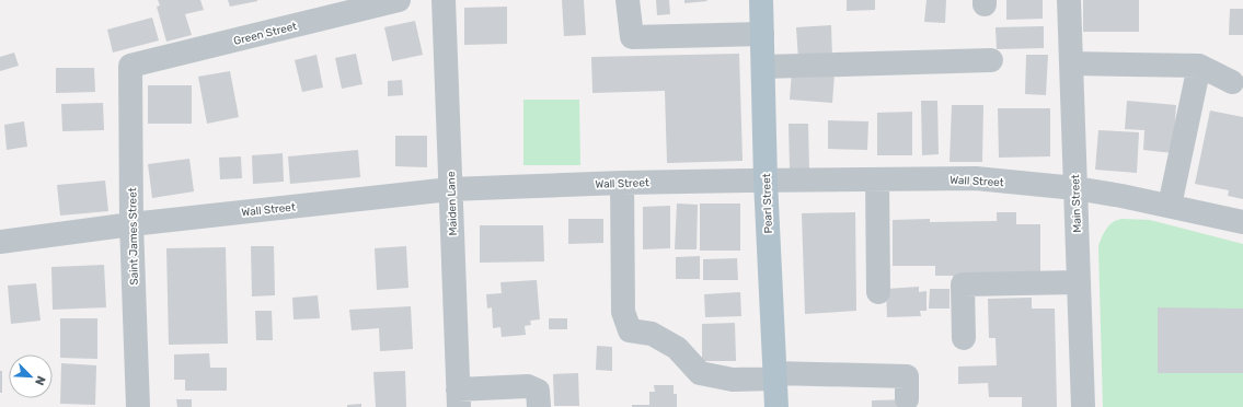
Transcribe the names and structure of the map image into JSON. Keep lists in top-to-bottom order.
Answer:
{
  "streets": {
    "main road": ["Pearl Street"],
    "street": [
      "Green Street",
      "Wall Street",
      "Maiden Lane",
      "Main Street",
      "Saint James Street"
    ]
  },
  "crossings": [
    ["Green Street", "Saint James Street"],
    ["Wall Street", "Maiden Lane"],
    ["Wall Street", "Pearl Street"],
    ["Wall Street", "Main Street"],
    ["Wall Street", "Saint James Street"]
  ],
  "north": "bottom right"
}
